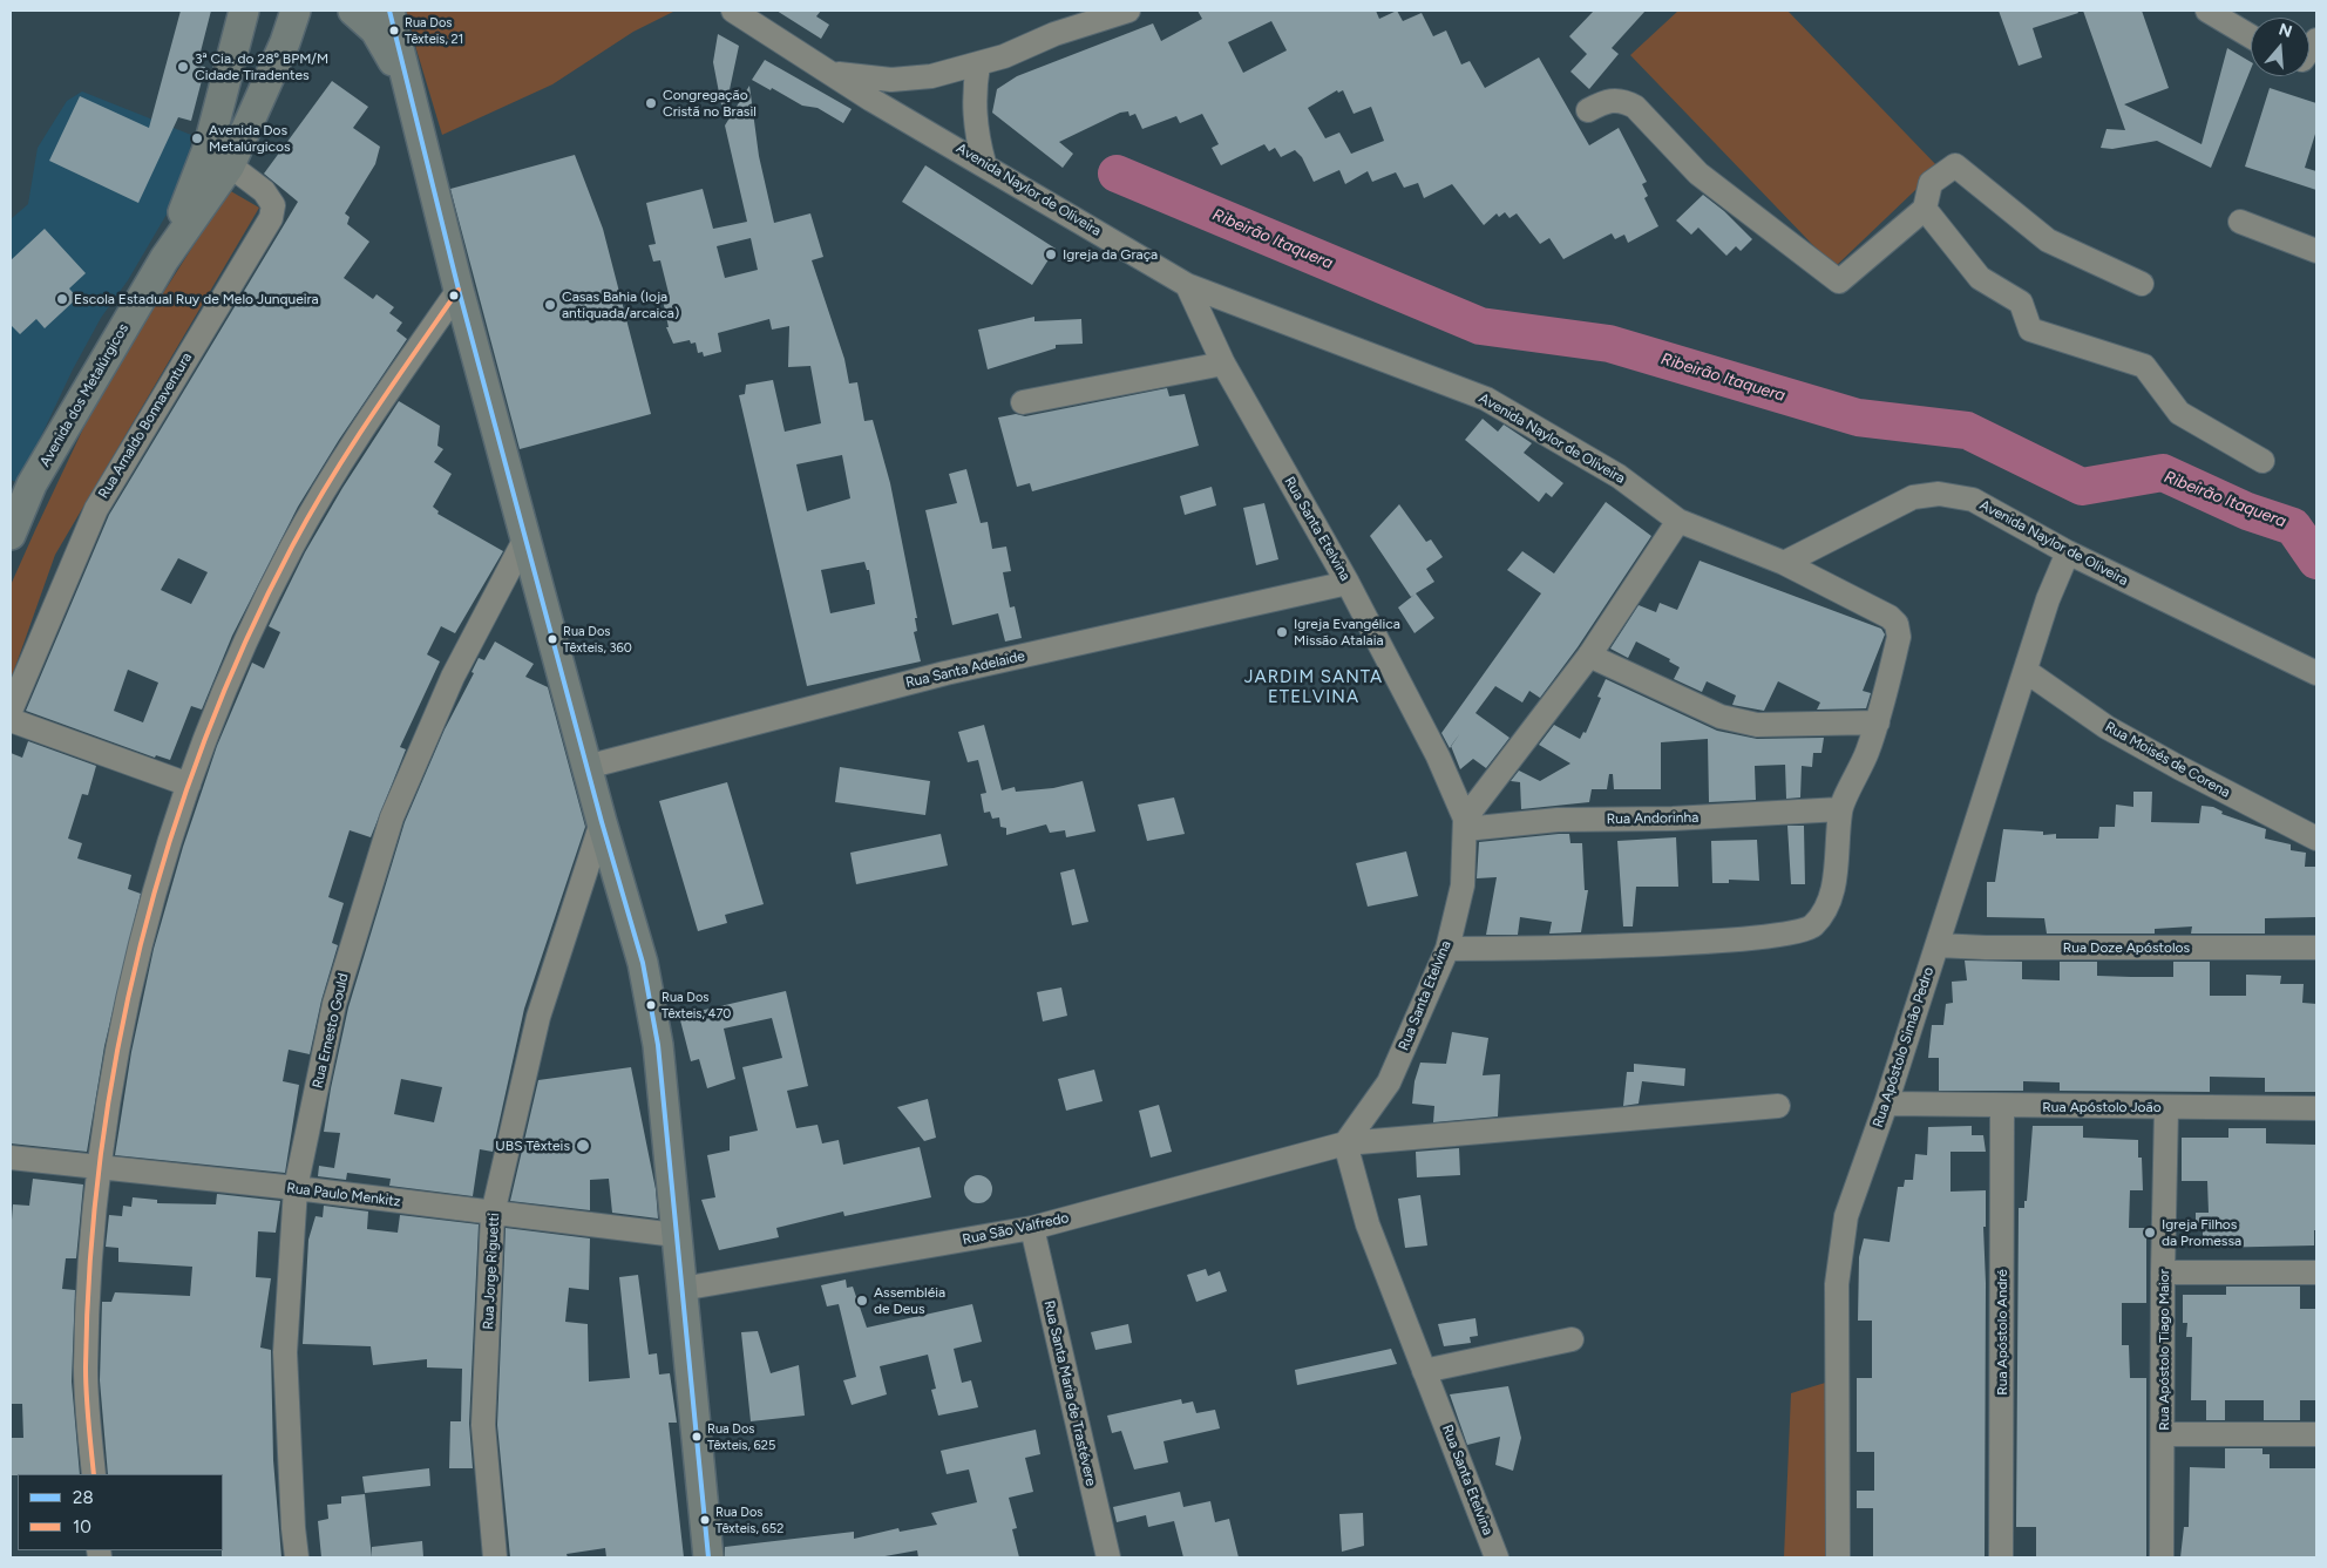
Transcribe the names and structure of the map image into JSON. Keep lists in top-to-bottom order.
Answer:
{
  "streets": {
    "main road": ["Avenida dos Metalúrgicos"],
    "street": [
      "Avenida Naylor de Oliveira",
      "Rua Arnaldo Bonnaventura",
      "Rua Santa Etelvina",
      "Rua Santa Adelaide",
      "Rua Moisés de Corena",
      "Rua Andorinha",
      "Rua Doze Apóstolos",
      "Rua Ernesto Gould",
      "Rua Apóstolo Simão Pedro",
      "Rua Apóstolo João",
      "Rua Paulo Menkitz",
      "Rua São Valfredo",
      "Rua Jorge Riguetti",
      "Rua Apóstolo André",
      "Rua Apóstolo Tiago Maior",
      "Rua Santa Maria de Trastévere"
    ]
  },
  "crossings": [
    ["Avenida Naylor de Oliveira", "Rua Santa Etelvina"],
    ["Avenida Naylor de Oliveira", "Rua Apóstolo Simão Pedro"],
    ["Avenida dos Metalúrgicos", "Rua Arnaldo Bonnaventura"],
    ["Rua Santa Etelvina", "Rua Santa Adelaide"],
    ["Rua Santa Etelvina", "Rua Andorinha"],
    ["Rua Santa Etelvina", "Rua São Valfredo"],
    ["Rua Moisés de Corena", "Rua Apóstolo Simão Pedro"],
    ["Rua Doze Apóstolos", "Rua Apóstolo Simão Pedro"],
    ["Rua Ernesto Gould", "Rua Paulo Menkitz"],
    ["Rua Apóstolo Simão Pedro", "Rua Apóstolo João"],
    ["Rua Apóstolo João", "Rua Apóstolo André"],
    ["Rua Apóstolo João", "Rua Apóstolo Tiago Maior"],
    ["Rua Paulo Menkitz", "Rua Jorge Riguetti"],
    ["Rua São Valfredo", "Rua Santa Maria de Trastévere"]
  ],
  "districts": ["JARDIM SANTA ETELVINA"],
  "water": ["Ribeirão Itaquera"],
  "places": [
    "Rua Dos Têxteis, 21",
    "3ª Cia. do 28º BPM/M Cidade Tiradentes",
    "Congregação Cristã no Brasil",
    "Avenida Dos Metalúrgicos",
    "Igreja da Graça",
    "Escola Estadual Ruy de Melo Junqueira",
    "Casas Bahia (loja antiquada/arcaica)",
    "Igreja Evangélica Missão Atalaia",
    "Rua Dos Têxteis, 360",
    "Rua Dos Têxteis, 470",
    "UBS Têxteis",
    "Igreja Filhos da Promessa",
    "Assembléia de Deus",
    "Rua Dos Têxteis, 625",
    "Rua Dos Têxteis, 652"
  ],
  "lines": ["transit line 28", "transit line 10"],
  "legend": ["28", "10"],
  "north": "top"
}
